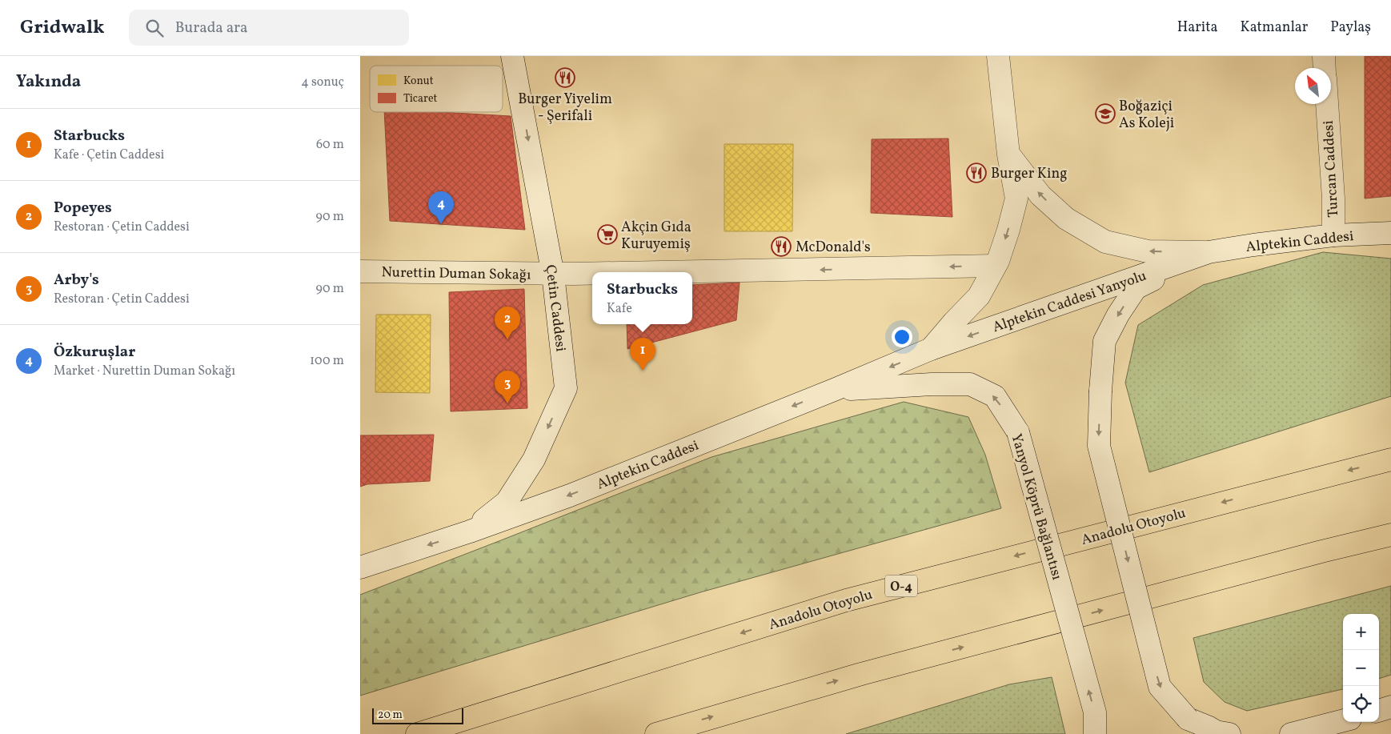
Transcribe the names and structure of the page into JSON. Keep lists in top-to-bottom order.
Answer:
{
  "streets": {
    "highway": ["Anadolu Otoyolu", "O-4"],
    "main road": [
      "Turcan Caddesi",
      "Alptekin Caddesi",
      "Nurettin Duman Sokağı",
      "Alptekin Caddesi Yanyolu",
      "Çetin Caddesi",
      "Yanyol Köprü Bağlantısı"
    ]
  },
  "crossings": [
    ["Turcan Caddesi", "Alptekin Caddesi"],
    ["Alptekin Caddesi", "Alptekin Caddesi Yanyolu"],
    ["Alptekin Caddesi", "Çetin Caddesi"],
    ["Alptekin Caddesi", "Yanyol Köprü Bağlantısı"],
    ["Nurettin Duman Sokağı", "Çetin Caddesi"]
  ],
  "one_way": [
    "Alptekin Caddesi",
    "Nurettin Duman Sokağı",
    "Alptekin Caddesi Yanyolu",
    "Çetin Caddesi",
    "Yanyol Köprü Bağlantısı"
  ],
  "places": {
    "restaurant": ["Burger Yiyelim - Şerifali", "Burger King", "McDonald's"],
    "school or university": ["Boğaziçi As Koleji"],
    "supermarket": ["Akçin Gıda Kuruyemiş"]
  },
  "legend": ["Konut", "Ticaret"],
  "scale_bar": "20 m",
  "north": "top left",
  "page": {
    "header": "Gridwalk",
    "search": "Burada ara",
    "nav": ["Harita", "Katmanlar", "Paylaş"],
    "heading": ["Yakında", "4 sonuç"],
    "list": [
      {
        "mark": "1",
        "name": "Starbucks",
        "note": "Kafe · Çetin Caddesi",
        "value": "60 m"
      },
      {
        "mark": "2",
        "name": "Popeyes",
        "note": "Restoran · Çetin Caddesi",
        "value": "90 m"
      },
      {
        "mark": "3",
        "name": "Arby's",
        "note": "Restoran · Çetin Caddesi",
        "value": "90 m"
      },
      {
        "mark": "4",
        "name": "Özkuruşlar",
        "note": "Market · Nurettin Duman Sokağı",
        "value": "100 m"
      }
    ],
    "pins": [
      "4",
      "2",
      "1",
      "3"
    ],
    "popup": ["Starbucks", "Kafe"],
    "map_buttons": ["+", "−"],
    "scale": "20 m"
  }
}
